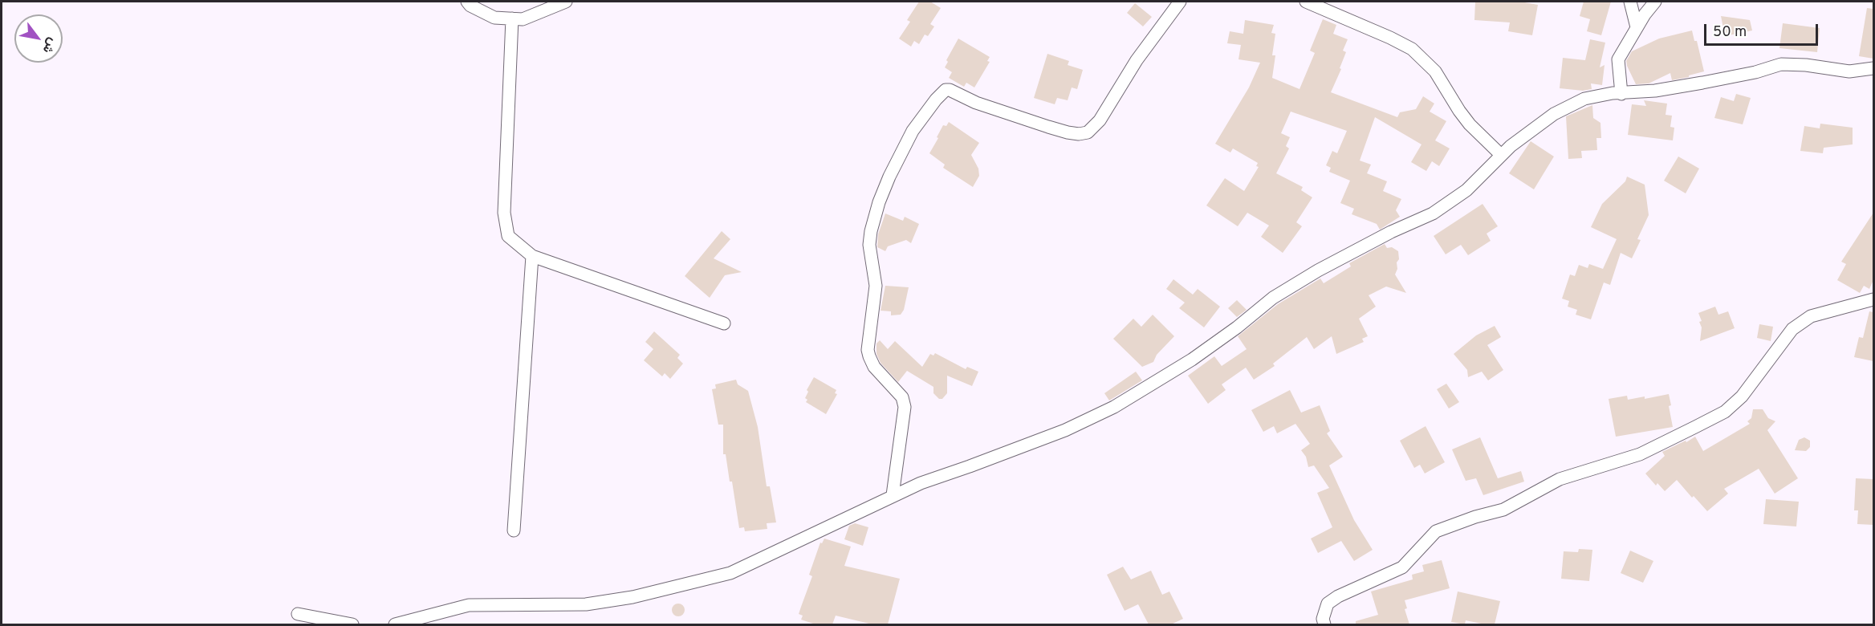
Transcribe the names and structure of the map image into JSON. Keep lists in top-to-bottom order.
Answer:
{
  "scale_bar": "50 m",
  "north": "bottom right"
}
